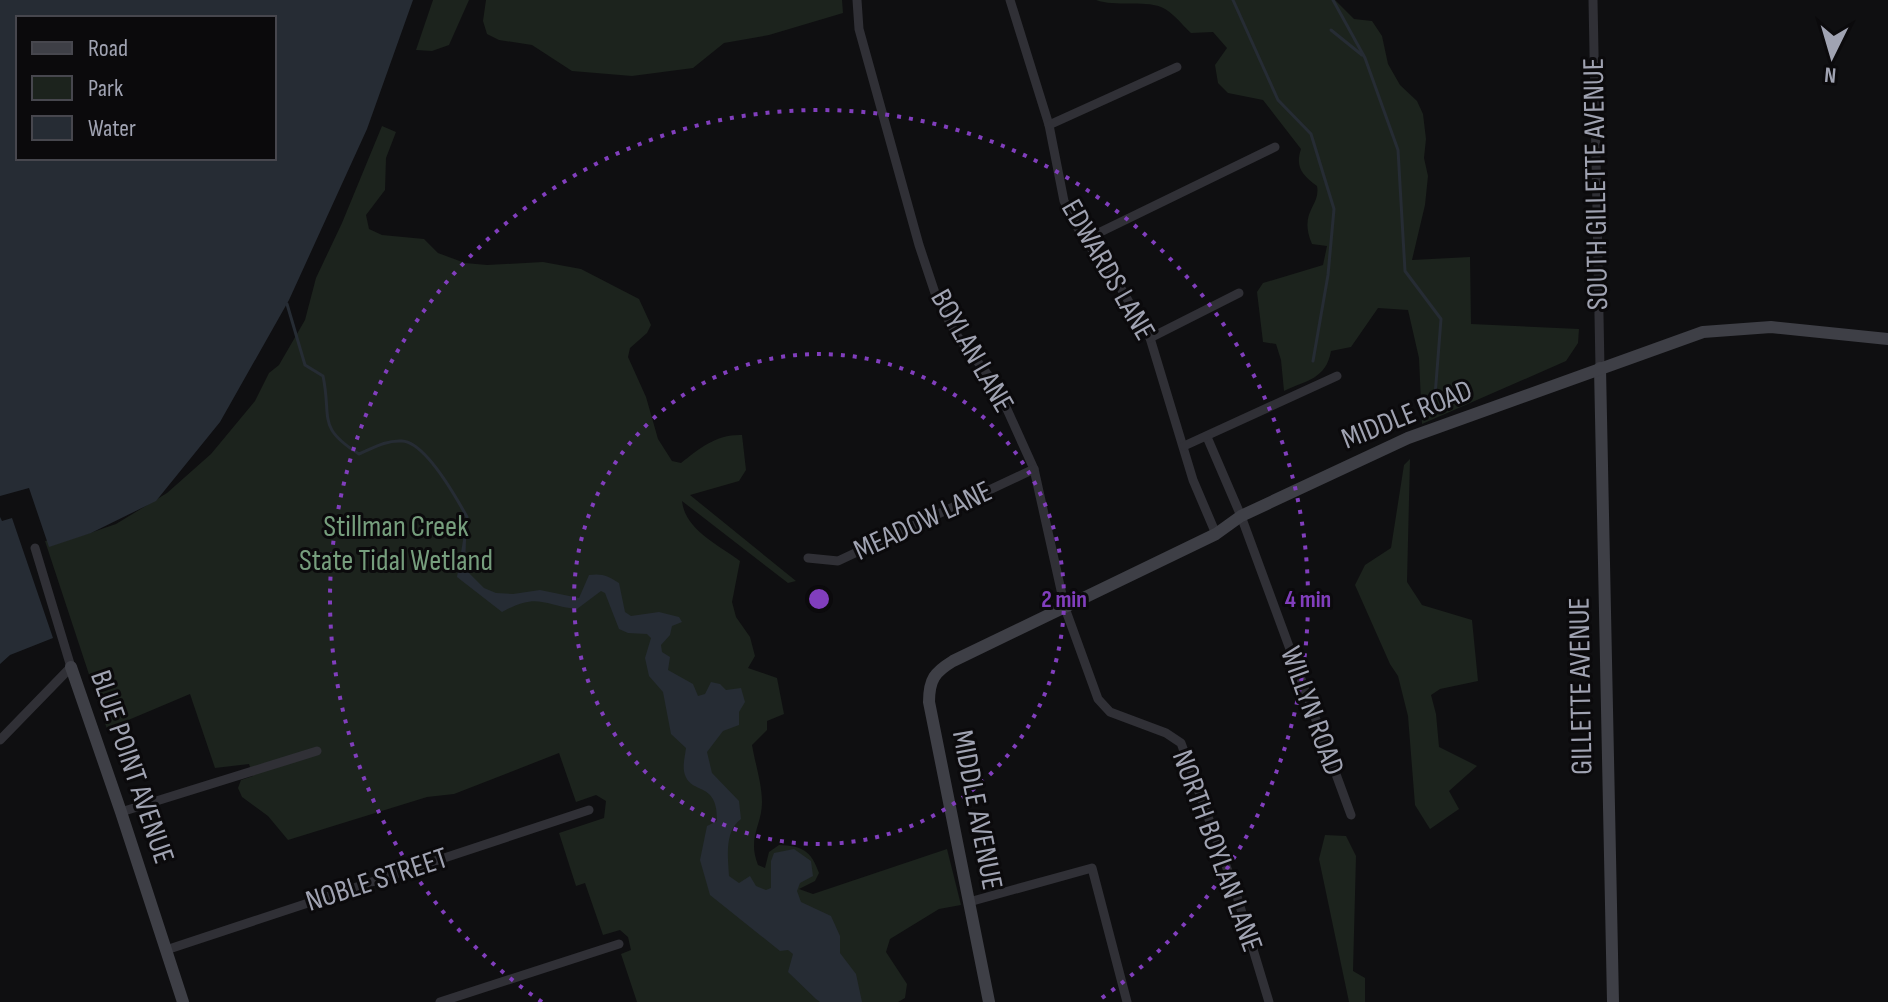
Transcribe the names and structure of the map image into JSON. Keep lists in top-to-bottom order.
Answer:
{
  "streets": {
    "main road": [
      "MIDDLE ROAD",
      "GILLETTE AVENUE",
      "BLUE POINT AVENUE",
      "MIDDLE AVENUE"
    ],
    "street": [
      "SOUTH GILLETTE AVENUE",
      "EDWARDS LANE",
      "BOYLAN LANE",
      "MEADOW LANE",
      "WILLYN ROAD",
      "NORTH BOYLAN LANE",
      "NOBLE STREET"
    ]
  },
  "crossings": [
    ["SOUTH GILLETTE AVENUE", "MIDDLE ROAD"],
    ["SOUTH GILLETTE AVENUE", "GILLETTE AVENUE"],
    ["EDWARDS LANE", "MIDDLE ROAD"],
    ["BOYLAN LANE", "MIDDLE ROAD"],
    ["BOYLAN LANE", "MEADOW LANE"],
    ["BOYLAN LANE", "NORTH BOYLAN LANE"],
    ["MIDDLE ROAD", "GILLETTE AVENUE"],
    ["MIDDLE ROAD", "WILLYN ROAD"],
    ["MIDDLE ROAD", "MIDDLE AVENUE"],
    ["MIDDLE ROAD", "NORTH BOYLAN LANE"],
    ["BLUE POINT AVENUE", "NOBLE STREET"]
  ],
  "parks": ["Stillman Creek State Tidal Wetland"],
  "legend": ["Road", "Park", "Water"],
  "north": "bottom",
  "rings": ["2 min", "4 min"]
}
